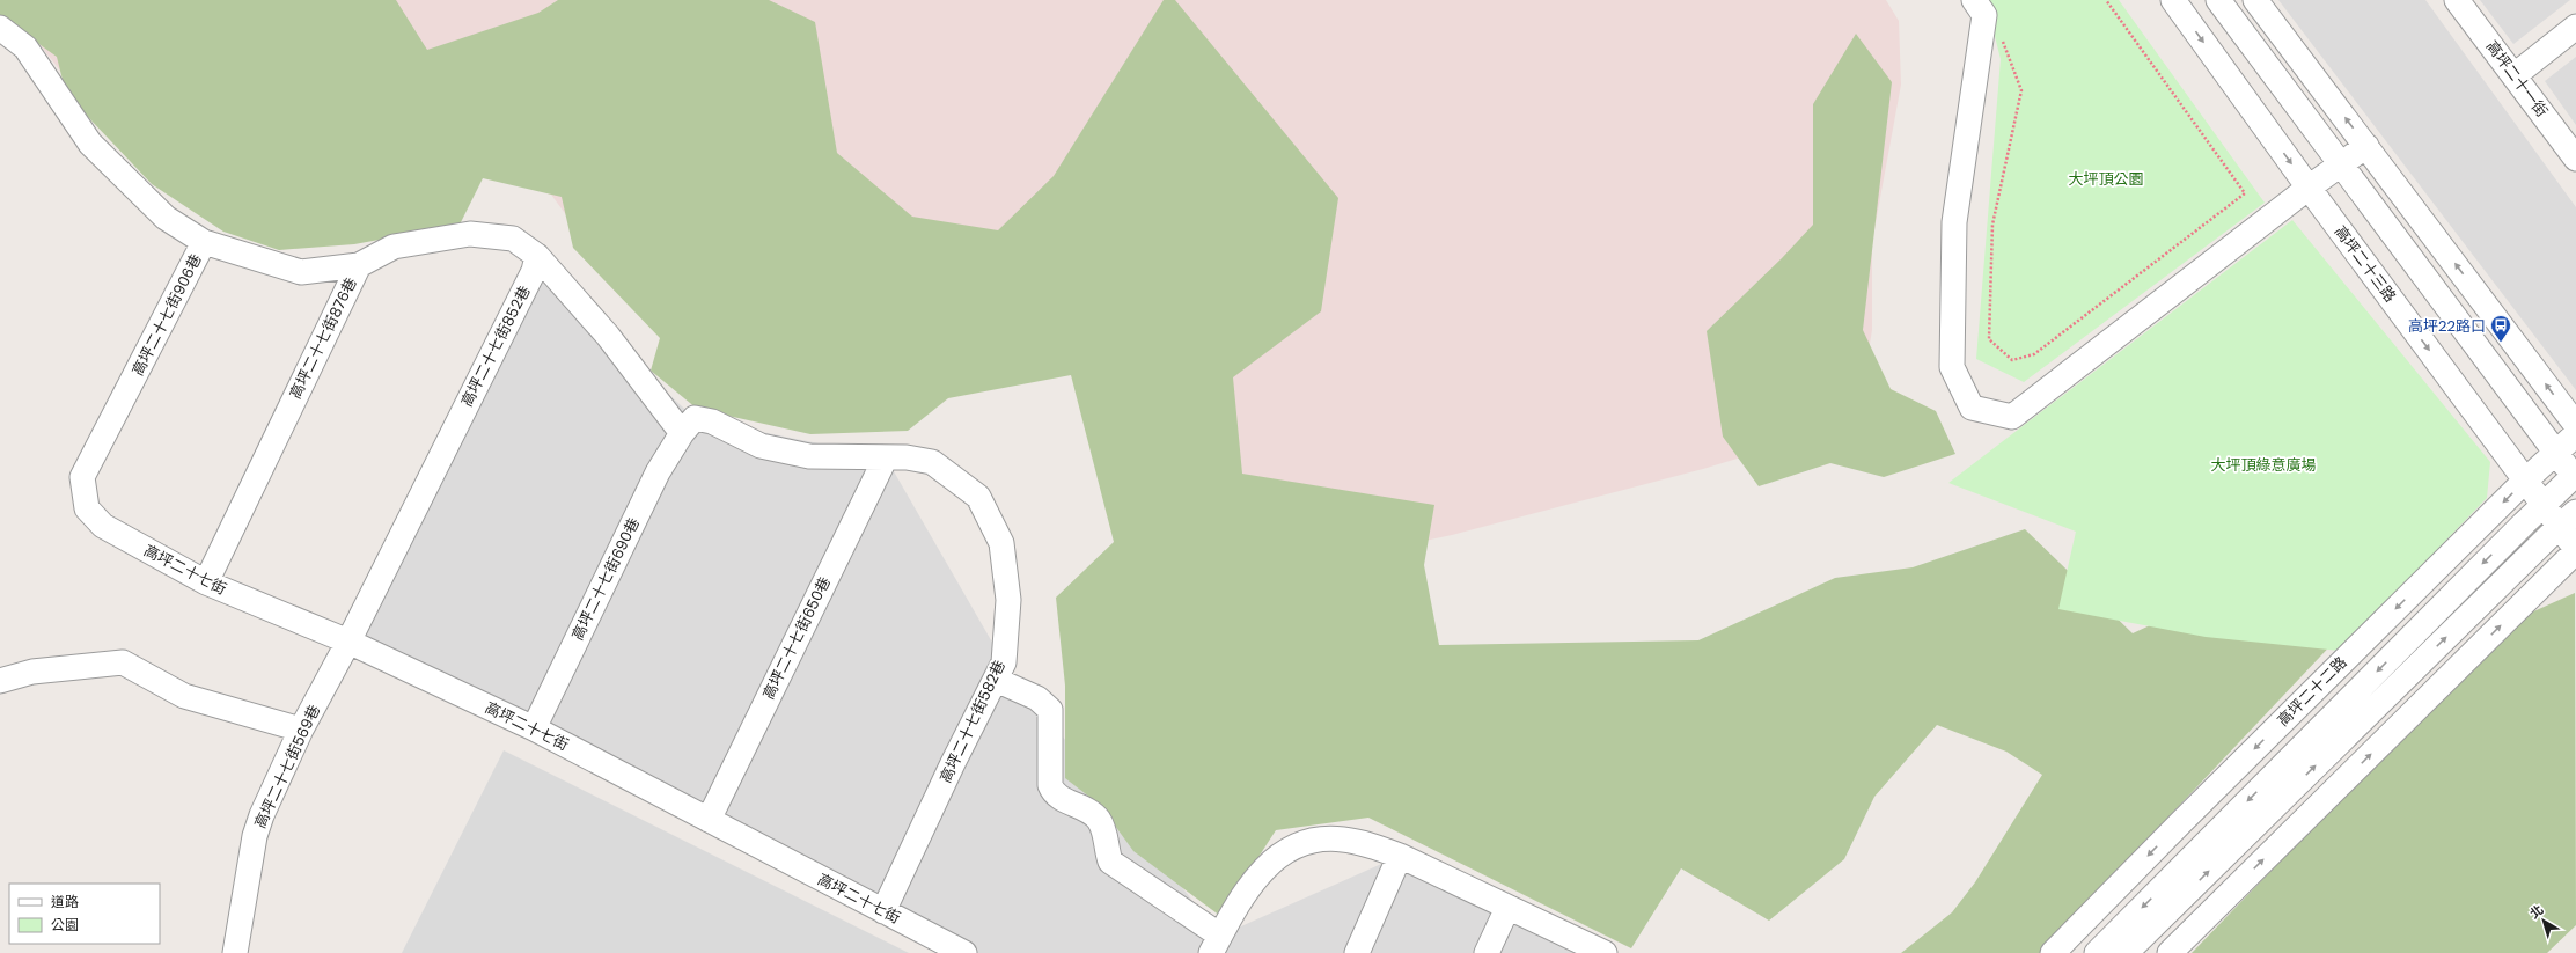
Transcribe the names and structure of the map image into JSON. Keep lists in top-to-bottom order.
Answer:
{
  "streets": {
    "street": [
      "高坪二十一街",
      "高坪二十三路",
      "高坪二十七街906巷",
      "高坪二十七街876巷",
      "高坪二十七街852巷",
      "高坪二十七街",
      "高坪二十七街690巷",
      "高坪二十七街650巷",
      "高坪二十二路",
      "高坪二十七街582巷",
      "高坪二十七街569巷"
    ]
  },
  "crossings": [
    ["高坪二十三路", "高坪二十二路"],
    ["高坪二十七街906巷", "高坪二十七街876巷"],
    ["高坪二十七街906巷", "高坪二十七街"],
    ["高坪二十七街876巷", "高坪二十七街852巷"],
    ["高坪二十七街876巷", "高坪二十七街"],
    ["高坪二十七街852巷", "高坪二十七街"],
    ["高坪二十七街852巷", "高坪二十七街569巷"],
    ["高坪二十七街", "高坪二十七街690巷"],
    ["高坪二十七街", "高坪二十七街650巷"],
    ["高坪二十七街", "高坪二十七街582巷"],
    ["高坪二十七街", "高坪二十七街569巷"],
    ["高坪二十七街650巷", "高坪二十七街582巷"]
  ],
  "parks": ["大坪頂公園", "大坪頂綠意廣場"],
  "places": {
    "bus stop": ["高坪22路口"]
  },
  "legend": ["道路", "公園"],
  "north": "top left"
}
